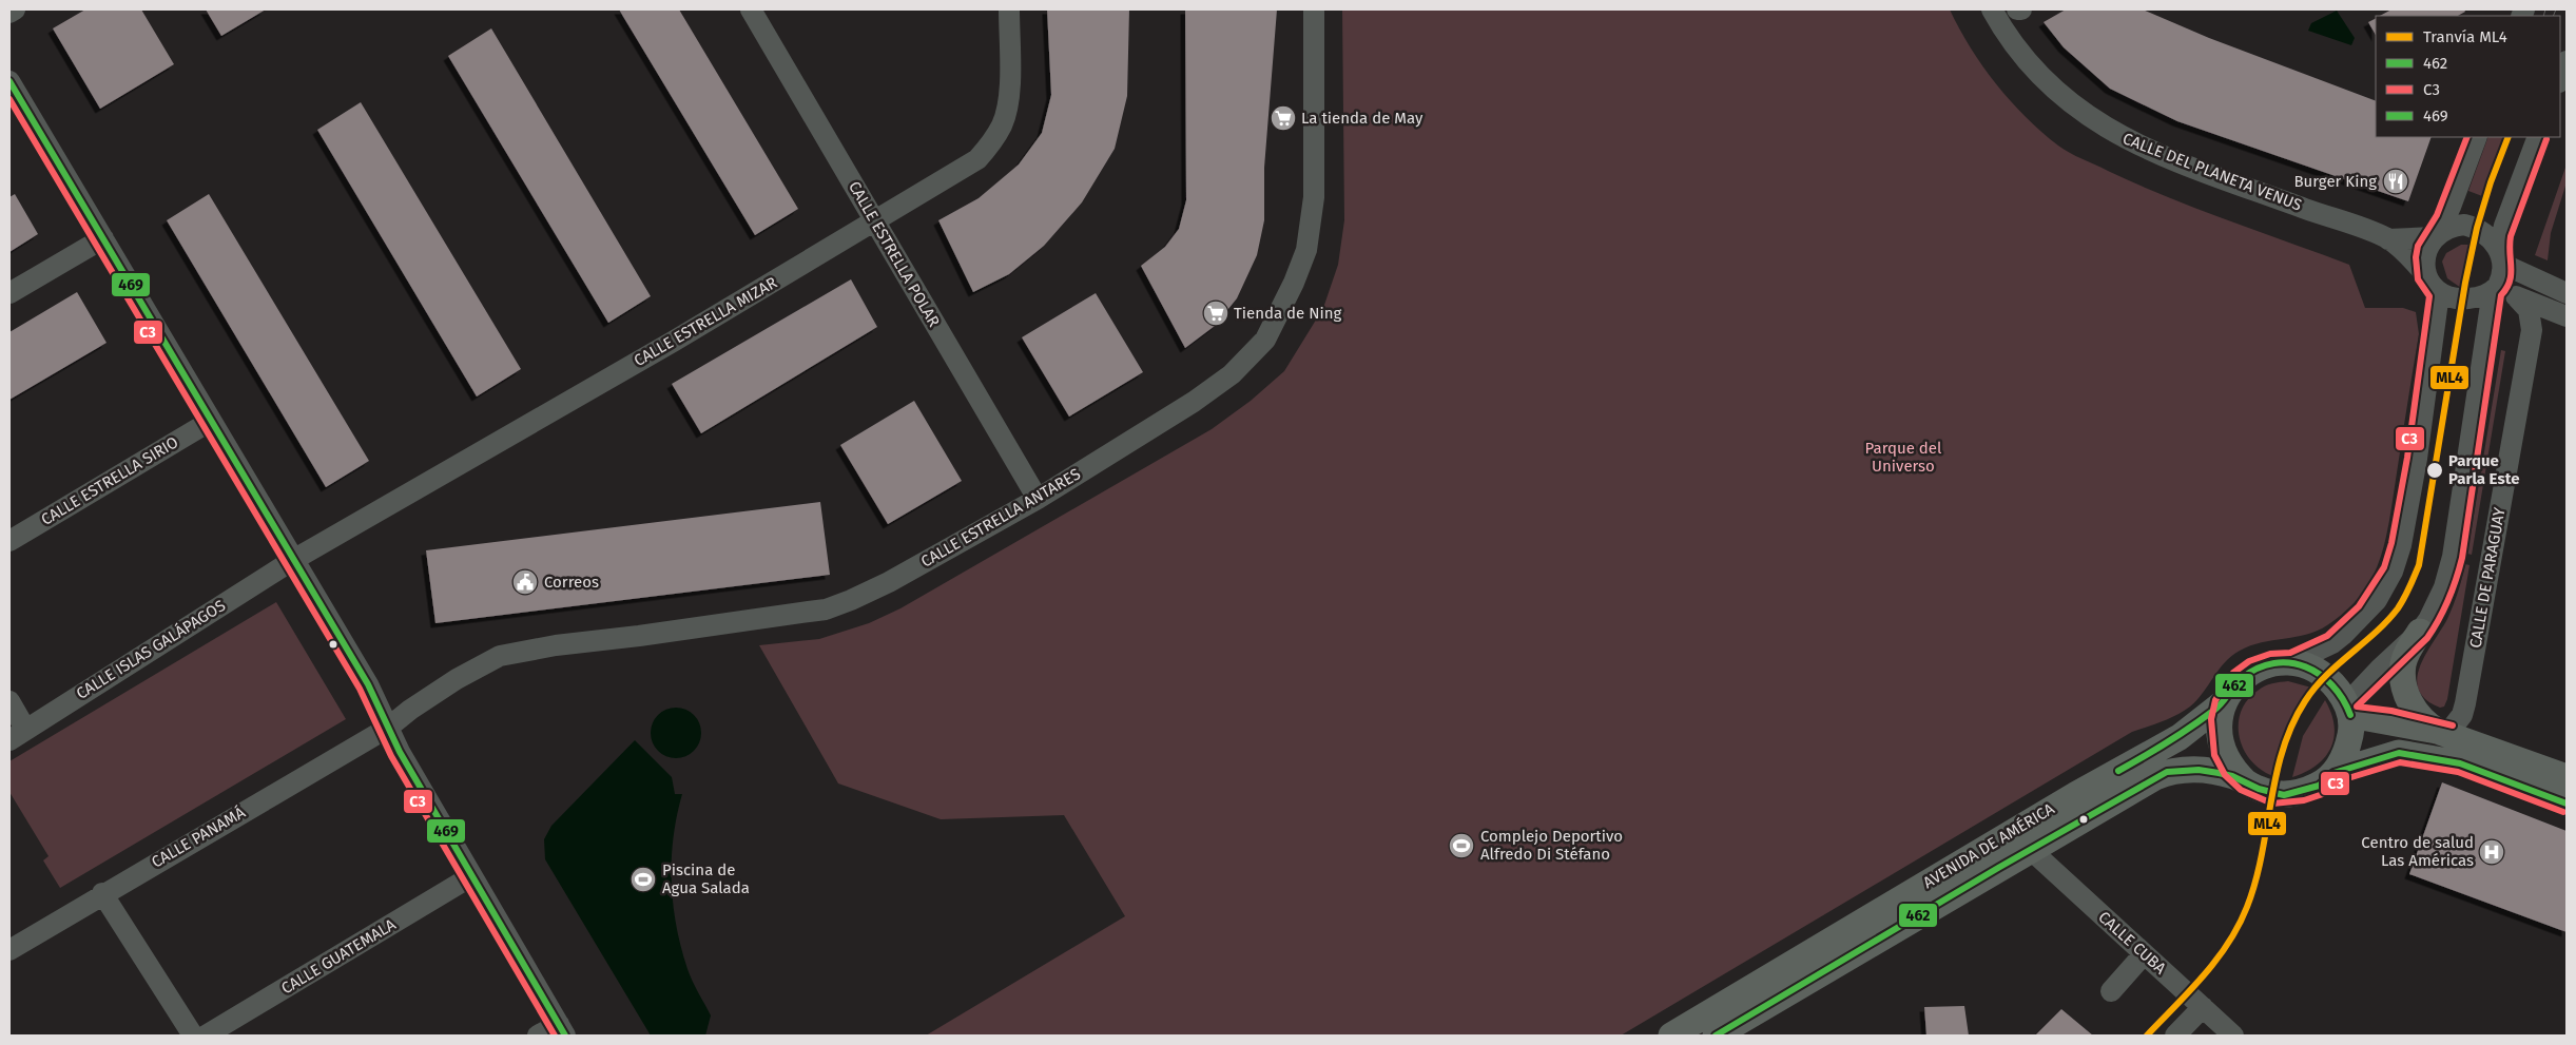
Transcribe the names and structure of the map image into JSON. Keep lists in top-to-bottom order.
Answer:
{
  "streets": {
    "main road": ["AVENIDA DE AMÉRICA"],
    "street": [
      "CALLE DEL PLANETA VENUS",
      "CALLE ESTRELLA POLAR",
      "CALLE ESTRELLA MIZAR",
      "CALLE ESTRELLA SIRIO",
      "CALLE ESTRELLA ANTARES",
      "CALLE DE PARAGUAY",
      "CALLE ISLAS GALÁPAGOS",
      "CALLE PANAMÁ",
      "CALLE CUBA",
      "CALLE GUATEMALA"
    ]
  },
  "crossings": [
    ["CALLE DEL PLANETA VENUS", "CALLE DE PARAGUAY"],
    ["CALLE ESTRELLA POLAR", "CALLE ESTRELLA MIZAR"],
    ["CALLE ESTRELLA POLAR", "CALLE ESTRELLA ANTARES"],
    ["CALLE ESTRELLA MIZAR", "CALLE ISLAS GALÁPAGOS"],
    ["CALLE ESTRELLA ANTARES", "CALLE PANAMÁ"],
    ["AVENIDA DE AMÉRICA", "CALLE CUBA"]
  ],
  "parks": ["Parque del Universo"],
  "places": {
    "supermarket": ["La tienda de May", "Tienda de Ning"],
    "restaurant": ["Burger King"],
    "other": ["Parque Parla Este"],
    "public building": ["Correos"],
    "sports": ["Complejo Deportivo Alfredo Di Stéfano", "Piscina de Agua Salada"],
    "hospital": ["Centro de salud Las Américas"]
  },
  "lines": [
    "transit line 469",
    "transit line C3",
    "tram line ML4",
    "transit line 462"
  ],
  "legend": [
    "Tranvía ML4",
    "462",
    "C3",
    "469"
  ]
}
